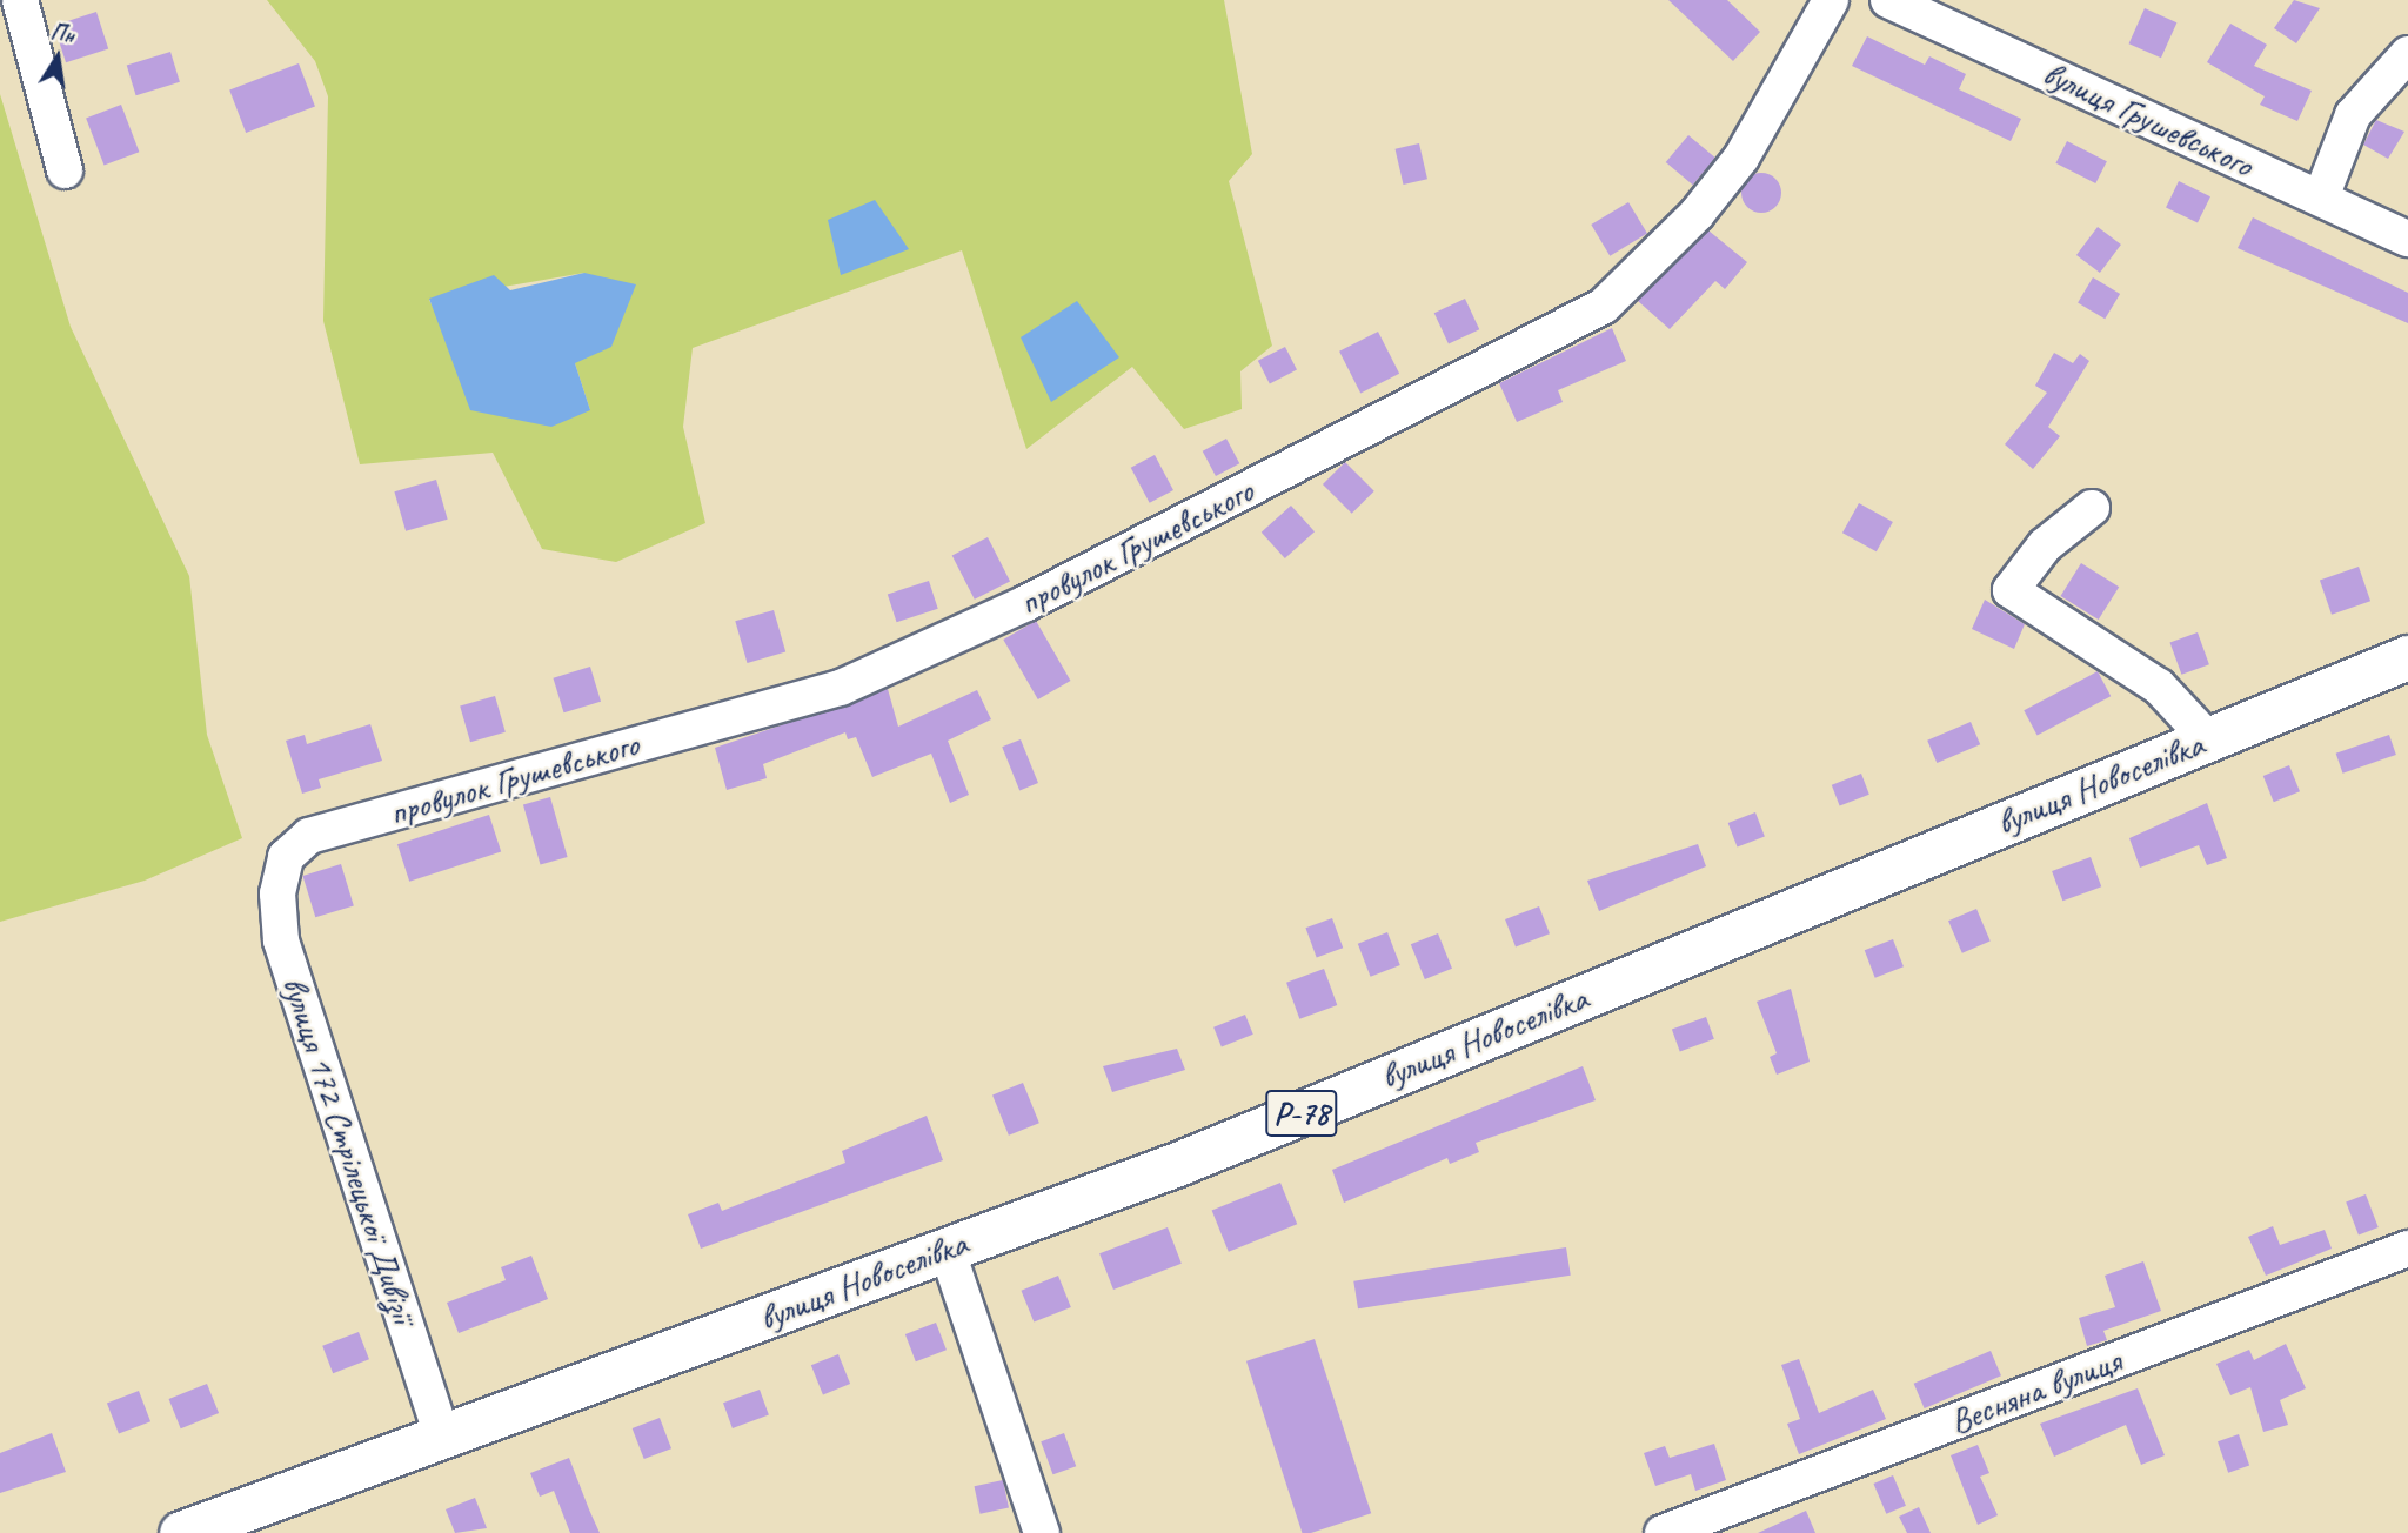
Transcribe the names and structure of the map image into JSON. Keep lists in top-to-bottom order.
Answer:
{
  "streets": {
    "main road": ["вулиця Новоселівка", "Р-78"],
    "street": [
      "вулиця Грушевського",
      "провулок Грушевського",
      "вулиця 172 Стрілецької Дивізії",
      "Весняна вулиця"
    ]
  },
  "crossings": [
    ["провулок Грушевського", "вулиця 172 Стрілецької Дивізії"],
    ["вулиця Новоселівка", "вулиця 172 Стрілецької Дивізії"]
  ],
  "north": "top"
}
